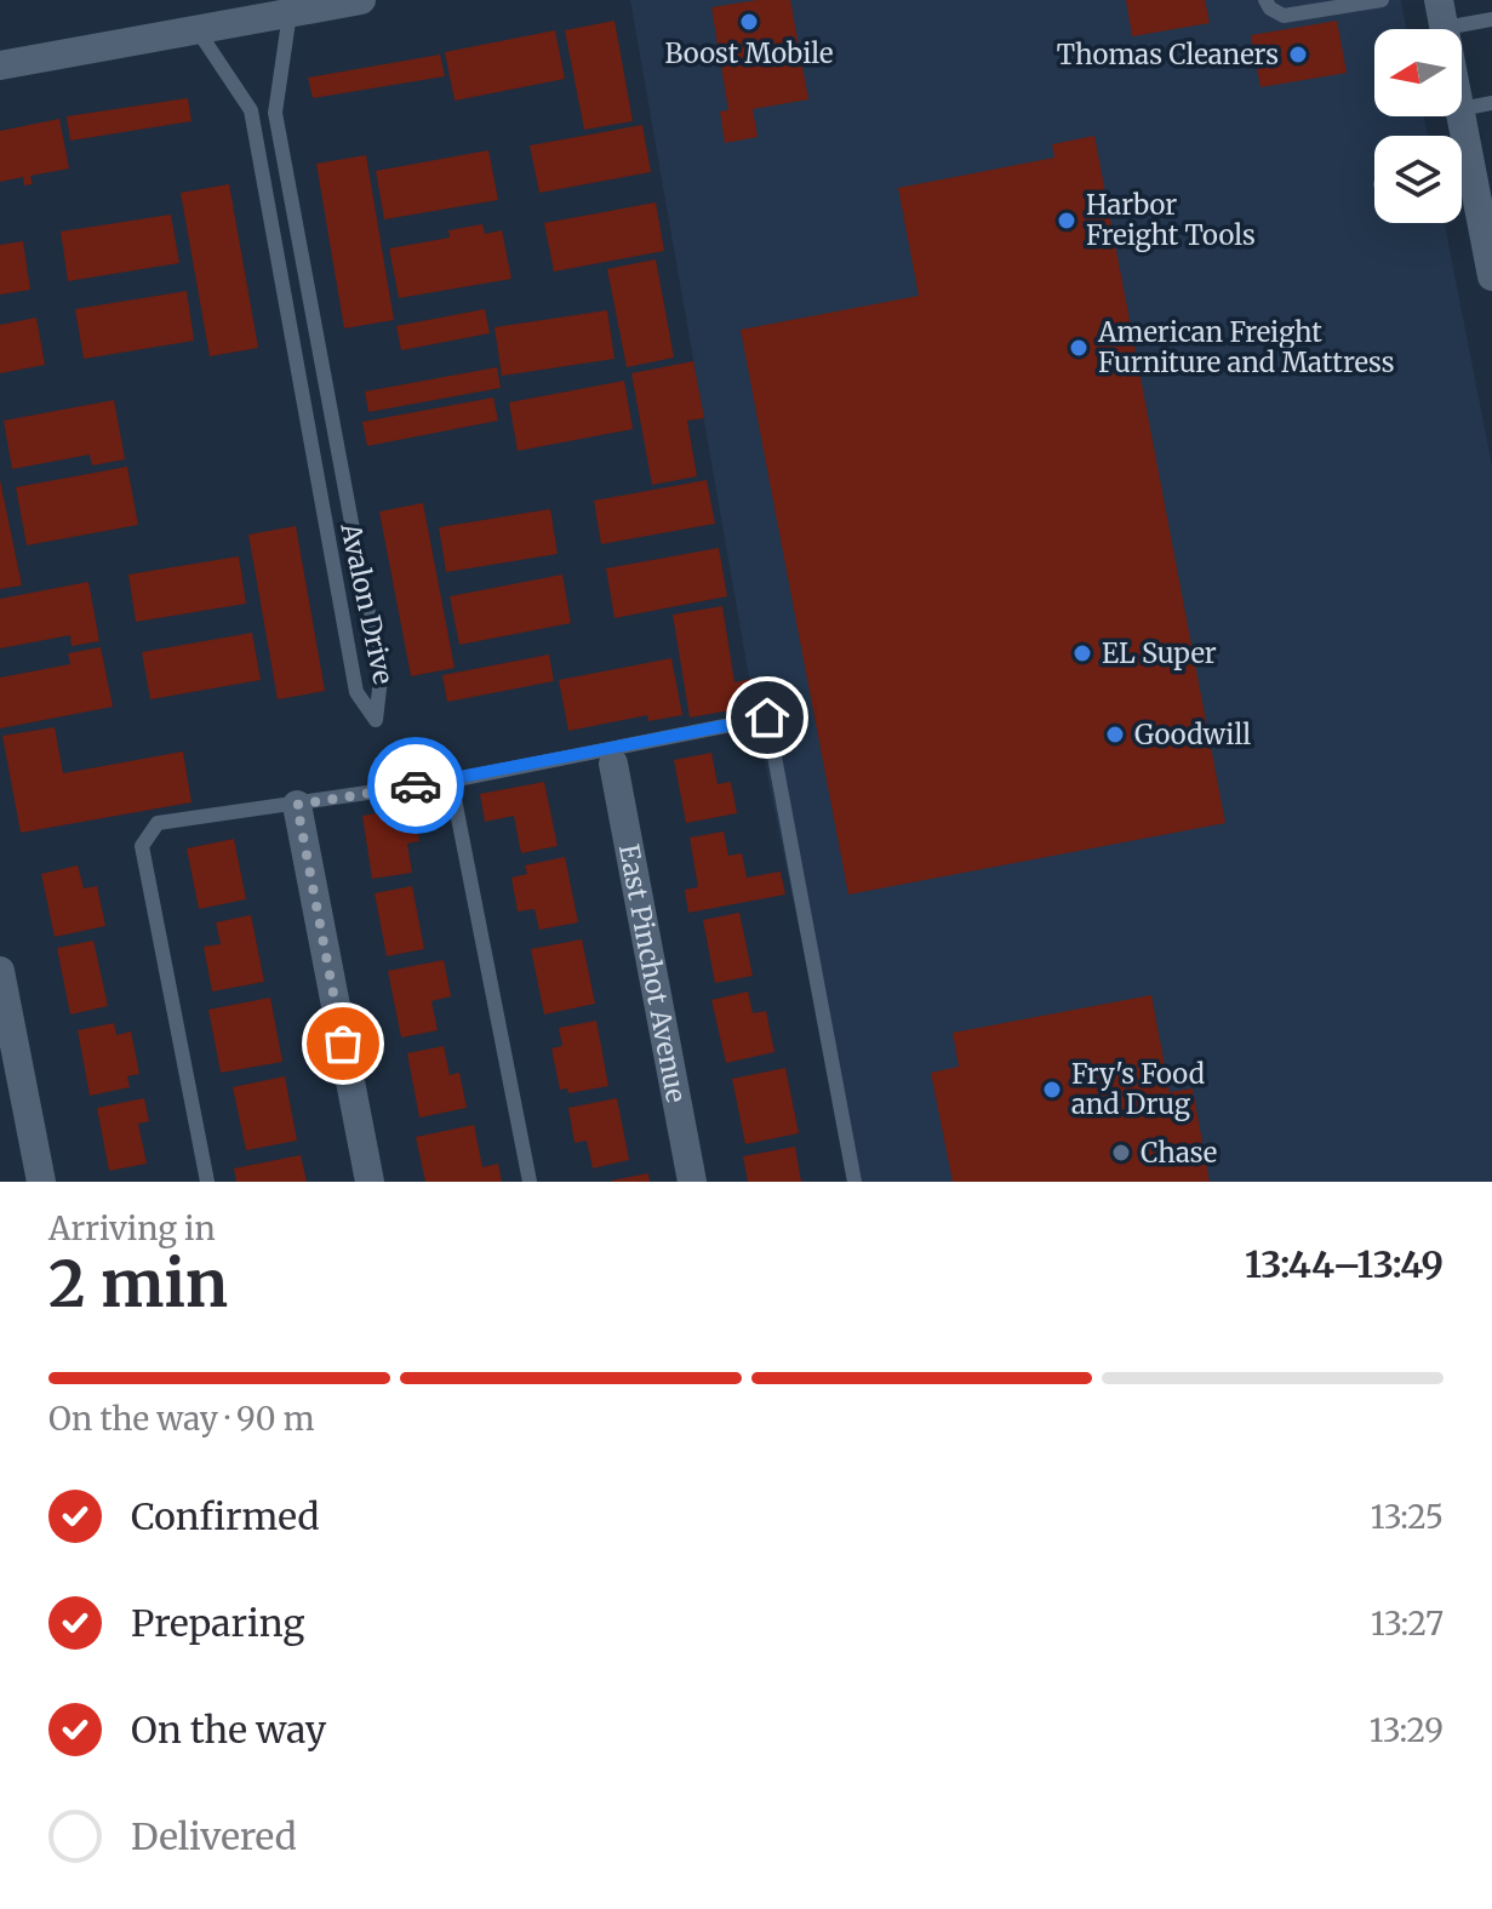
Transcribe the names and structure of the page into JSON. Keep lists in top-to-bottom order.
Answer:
{
  "streets": {
    "street": ["East Pinchot Avenue"],
    "lane": ["Avalon Drive"]
  },
  "places": [
    "Boost Mobile",
    "Thomas Cleaners",
    "Harbor Freight Tools",
    "American Freight Furniture and Mattress",
    "EL Super",
    "Goodwill",
    "Fry's Food and Drug",
    "Chase"
  ],
  "north": "left",
  "page": {
    "heading": ["2 min", "Arriving in", "13:44–13:49"],
    "bar": "On the way · 90 m",
    "list": [
      ["Confirmed", "13:25"],
      ["Preparing", "13:27"],
      ["On the way", "13:29"],
      "Delivered"
    ]
  }
}
